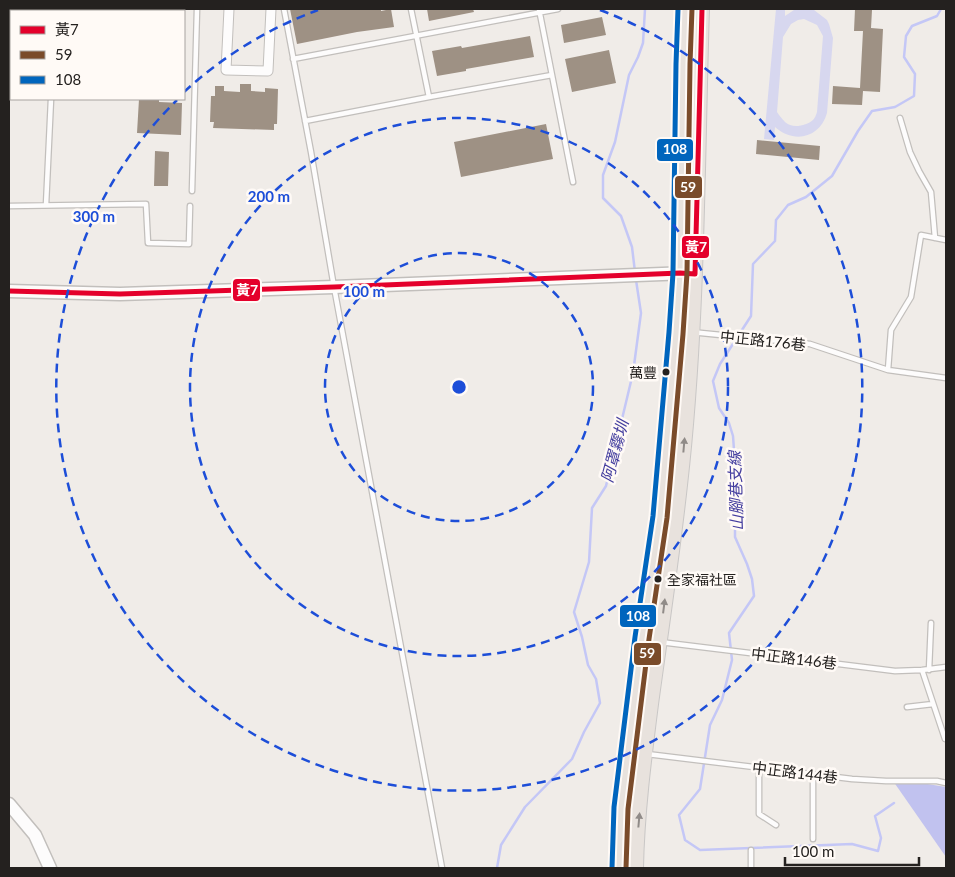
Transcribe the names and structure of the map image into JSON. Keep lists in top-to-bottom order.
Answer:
{
  "streets": {
    "lane": ["中正路176巷", "中正路146巷", "中正路144巷"]
  },
  "water": ["阿罩霧圳", "山腳巷支線"],
  "places": ["萬豐", "全家福社區"],
  "lines": ["transit line 黃7", "transit line 59", "transit line 108"],
  "legend": ["黃7", "59", "108"],
  "scale_bar": "100 m",
  "rings": ["200 m", "300 m", "100 m"]
}
